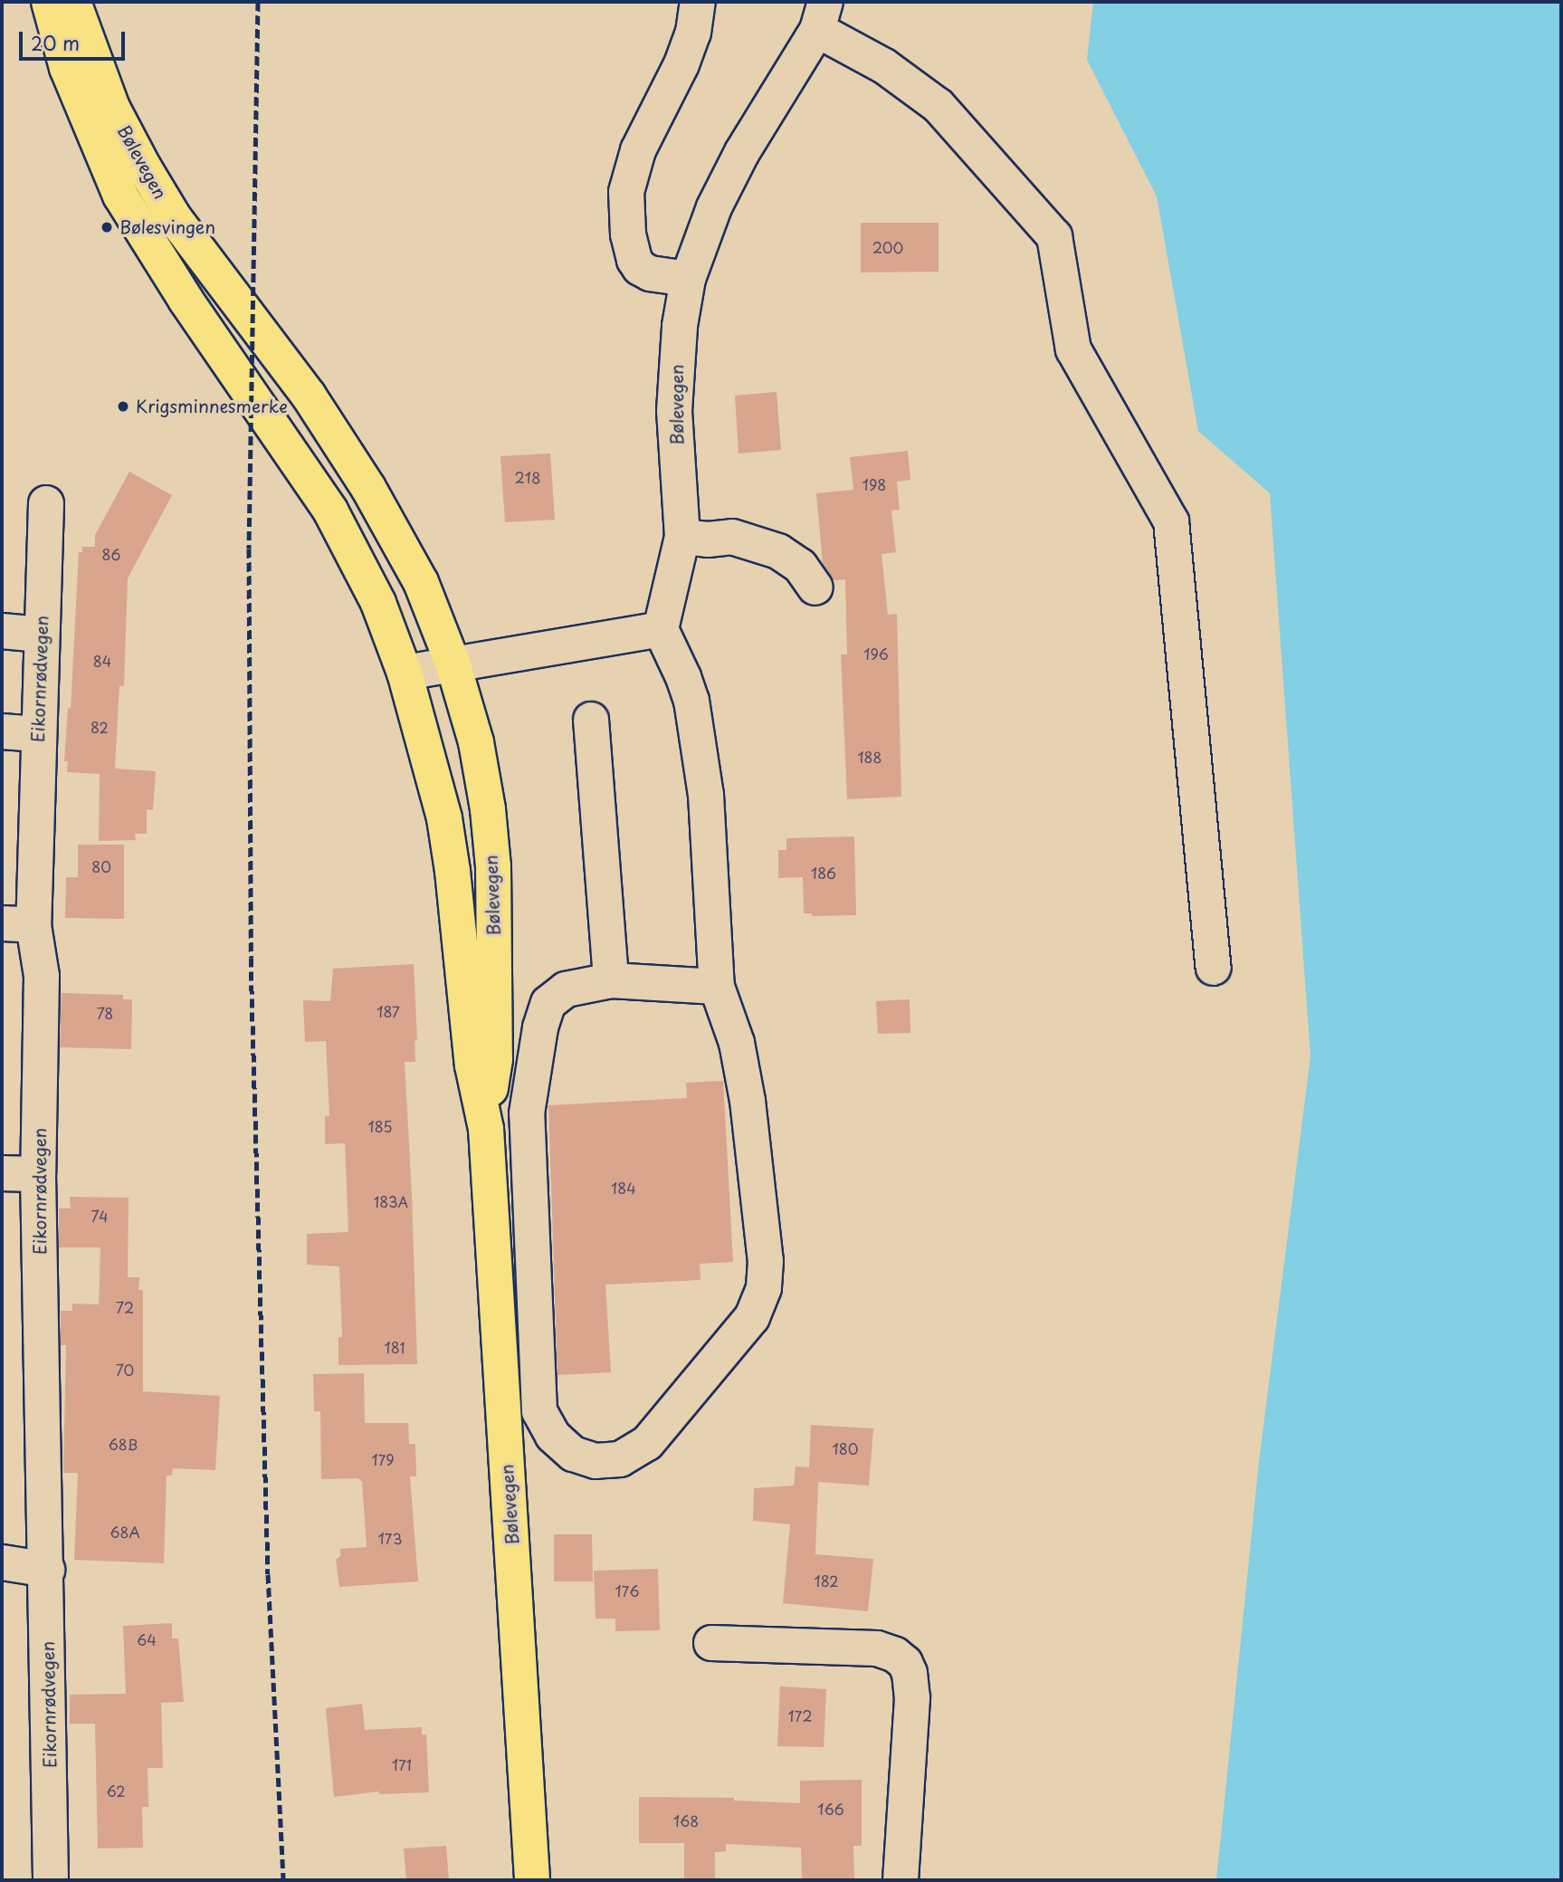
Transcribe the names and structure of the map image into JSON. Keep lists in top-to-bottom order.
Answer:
{
  "streets": {
    "main road": ["Bølevegen"],
    "street": ["Eikornrødvegen"]
  },
  "places": ["Bølesvingen", "Krigsminnesmerke"],
  "house_numbers": [
    "200",
    "218",
    "198",
    "86",
    "196",
    "84",
    "82",
    "188",
    "80",
    "186",
    "187",
    "78",
    "185",
    "184",
    "183A",
    "74",
    "72",
    "181",
    "70",
    "68B",
    "180",
    "179",
    "68A",
    "173",
    "182",
    "176",
    "64",
    "172",
    "171",
    "62",
    "166",
    "168"
  ],
  "scale_bar": "20 m"
}
